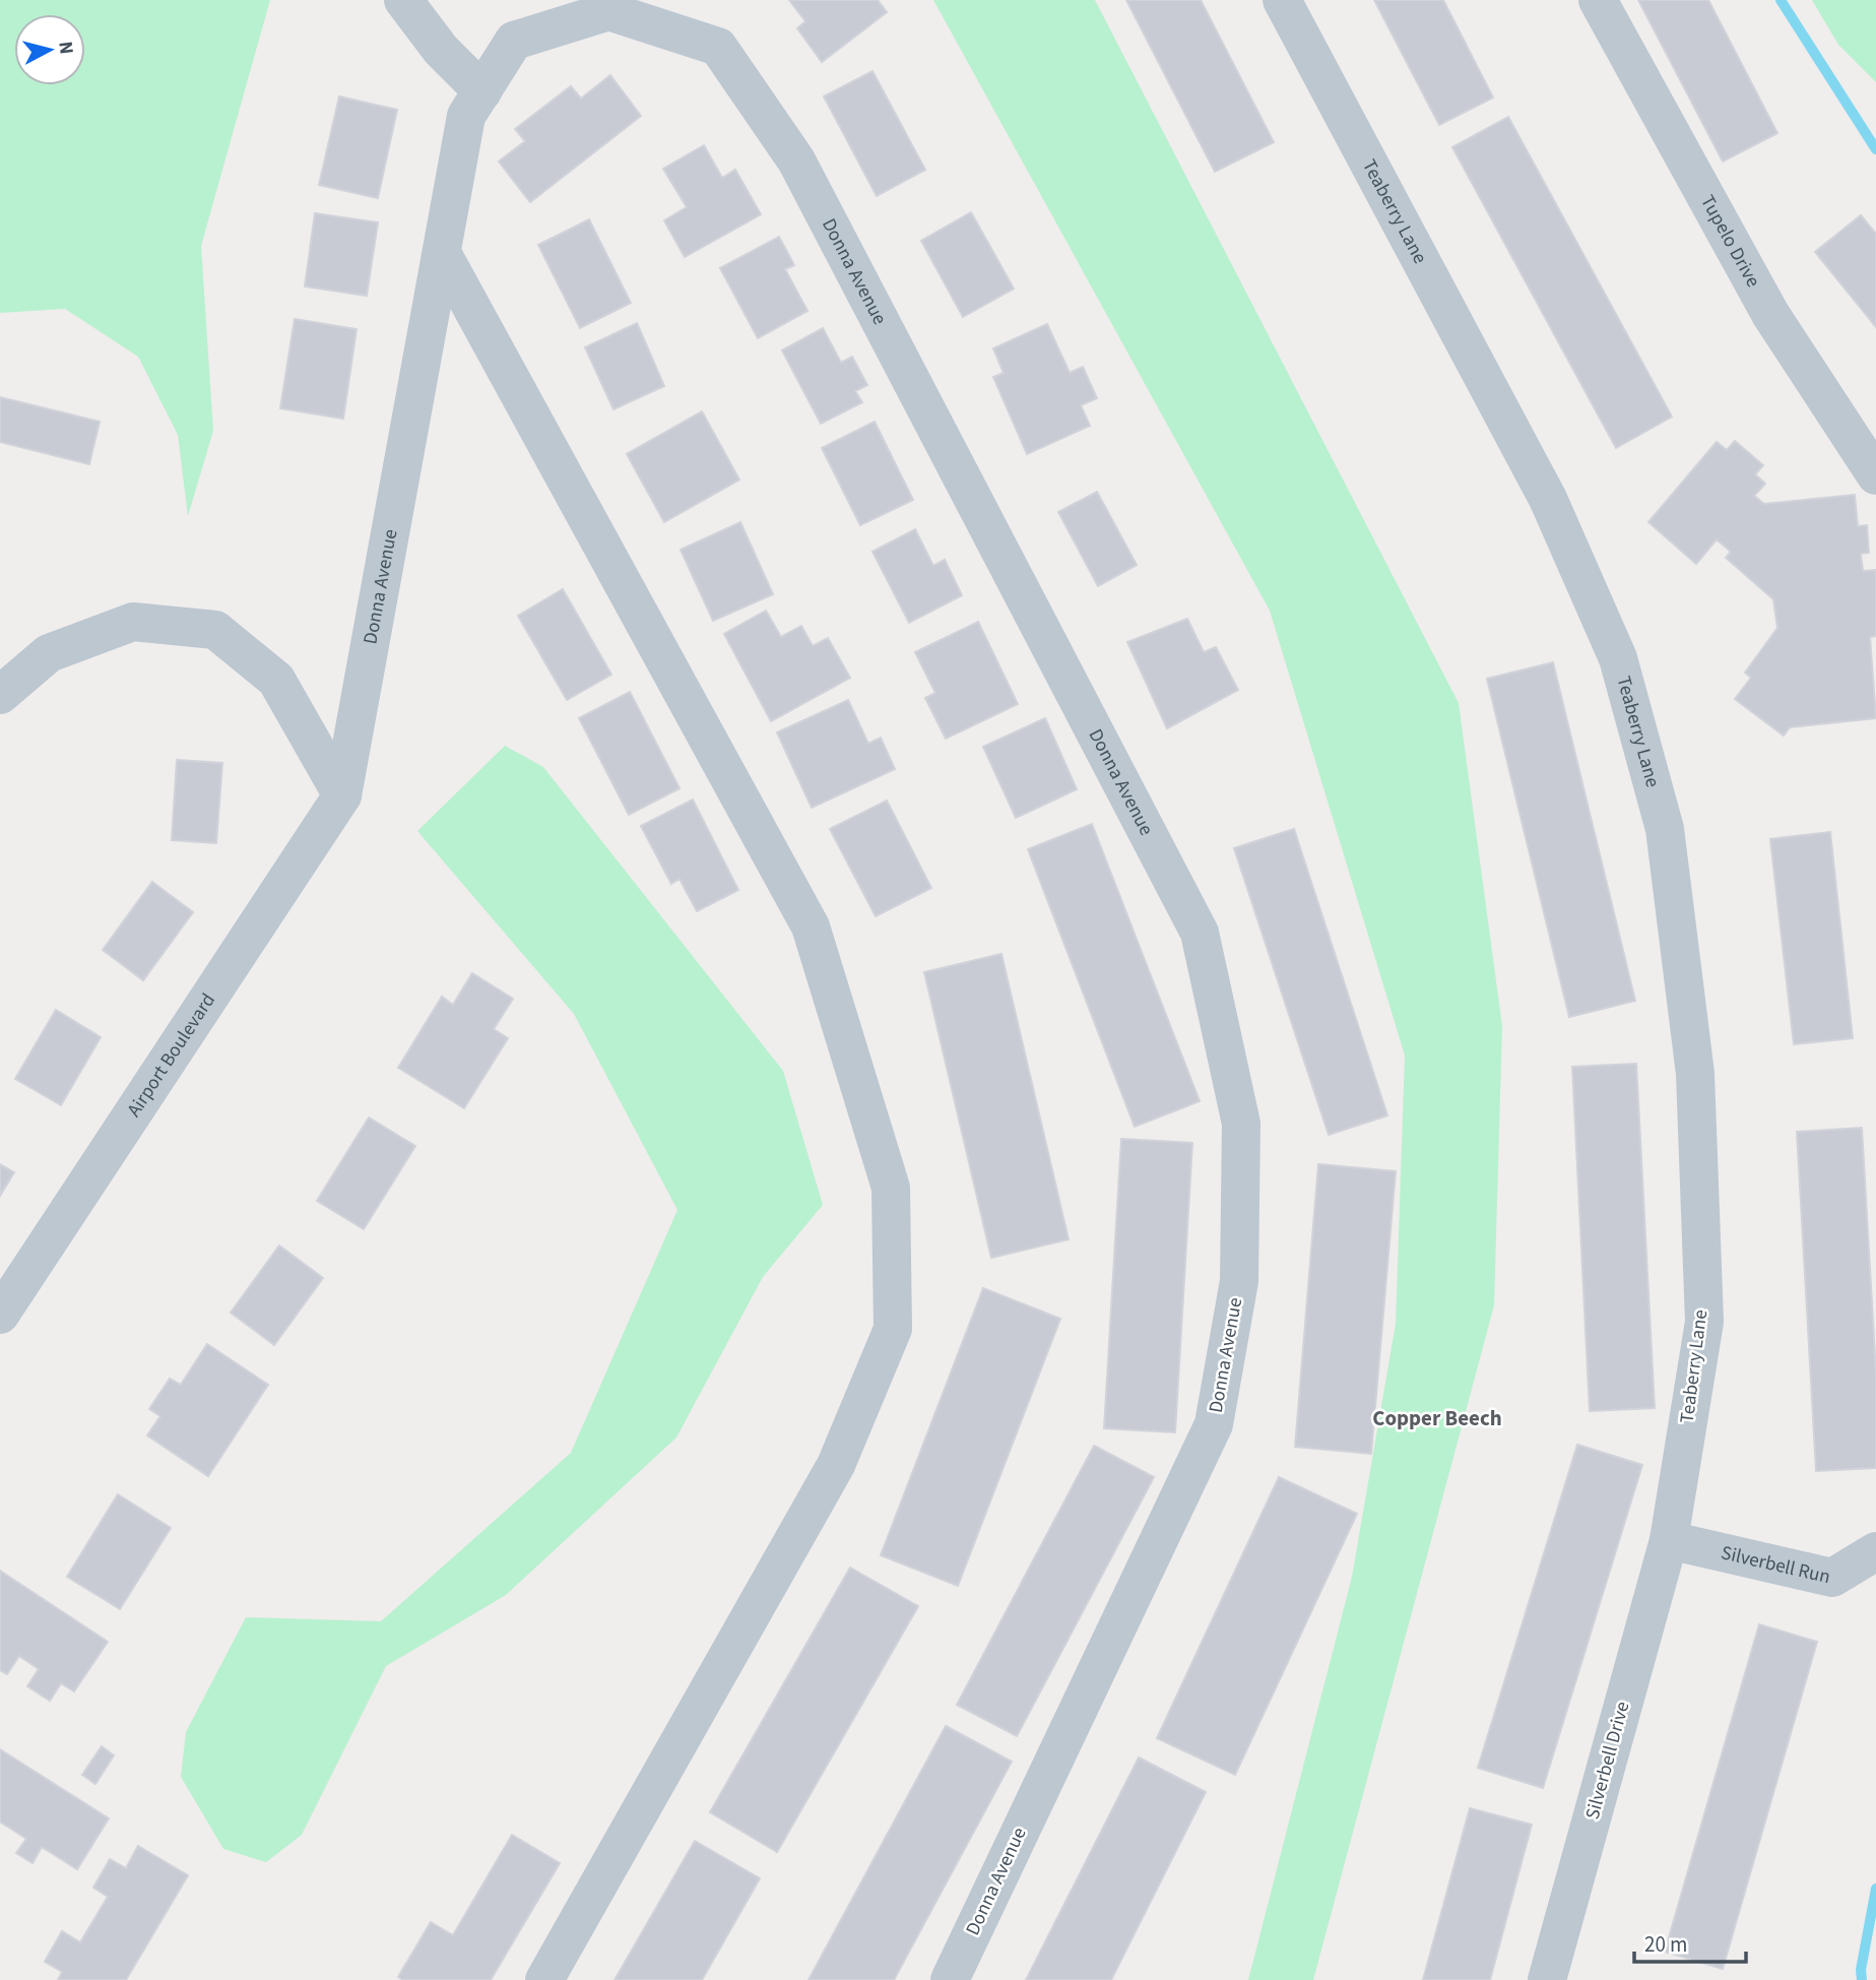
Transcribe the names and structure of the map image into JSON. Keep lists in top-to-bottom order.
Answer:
{
  "streets": {
    "street": [
      "Teaberry Lane",
      "Tupelo Drive",
      "Donna Avenue",
      "Airport Boulevard",
      "Silverbell Run",
      "Silverbell Drive"
    ]
  },
  "crossings": [
    ["Teaberry Lane", "Silverbell Run"],
    ["Teaberry Lane", "Silverbell Drive"],
    ["Donna Avenue", "Airport Boulevard"],
    ["Silverbell Run", "Silverbell Drive"]
  ],
  "districts": ["Copper Beech"],
  "scale_bar": "20 m",
  "north": "right"
}
